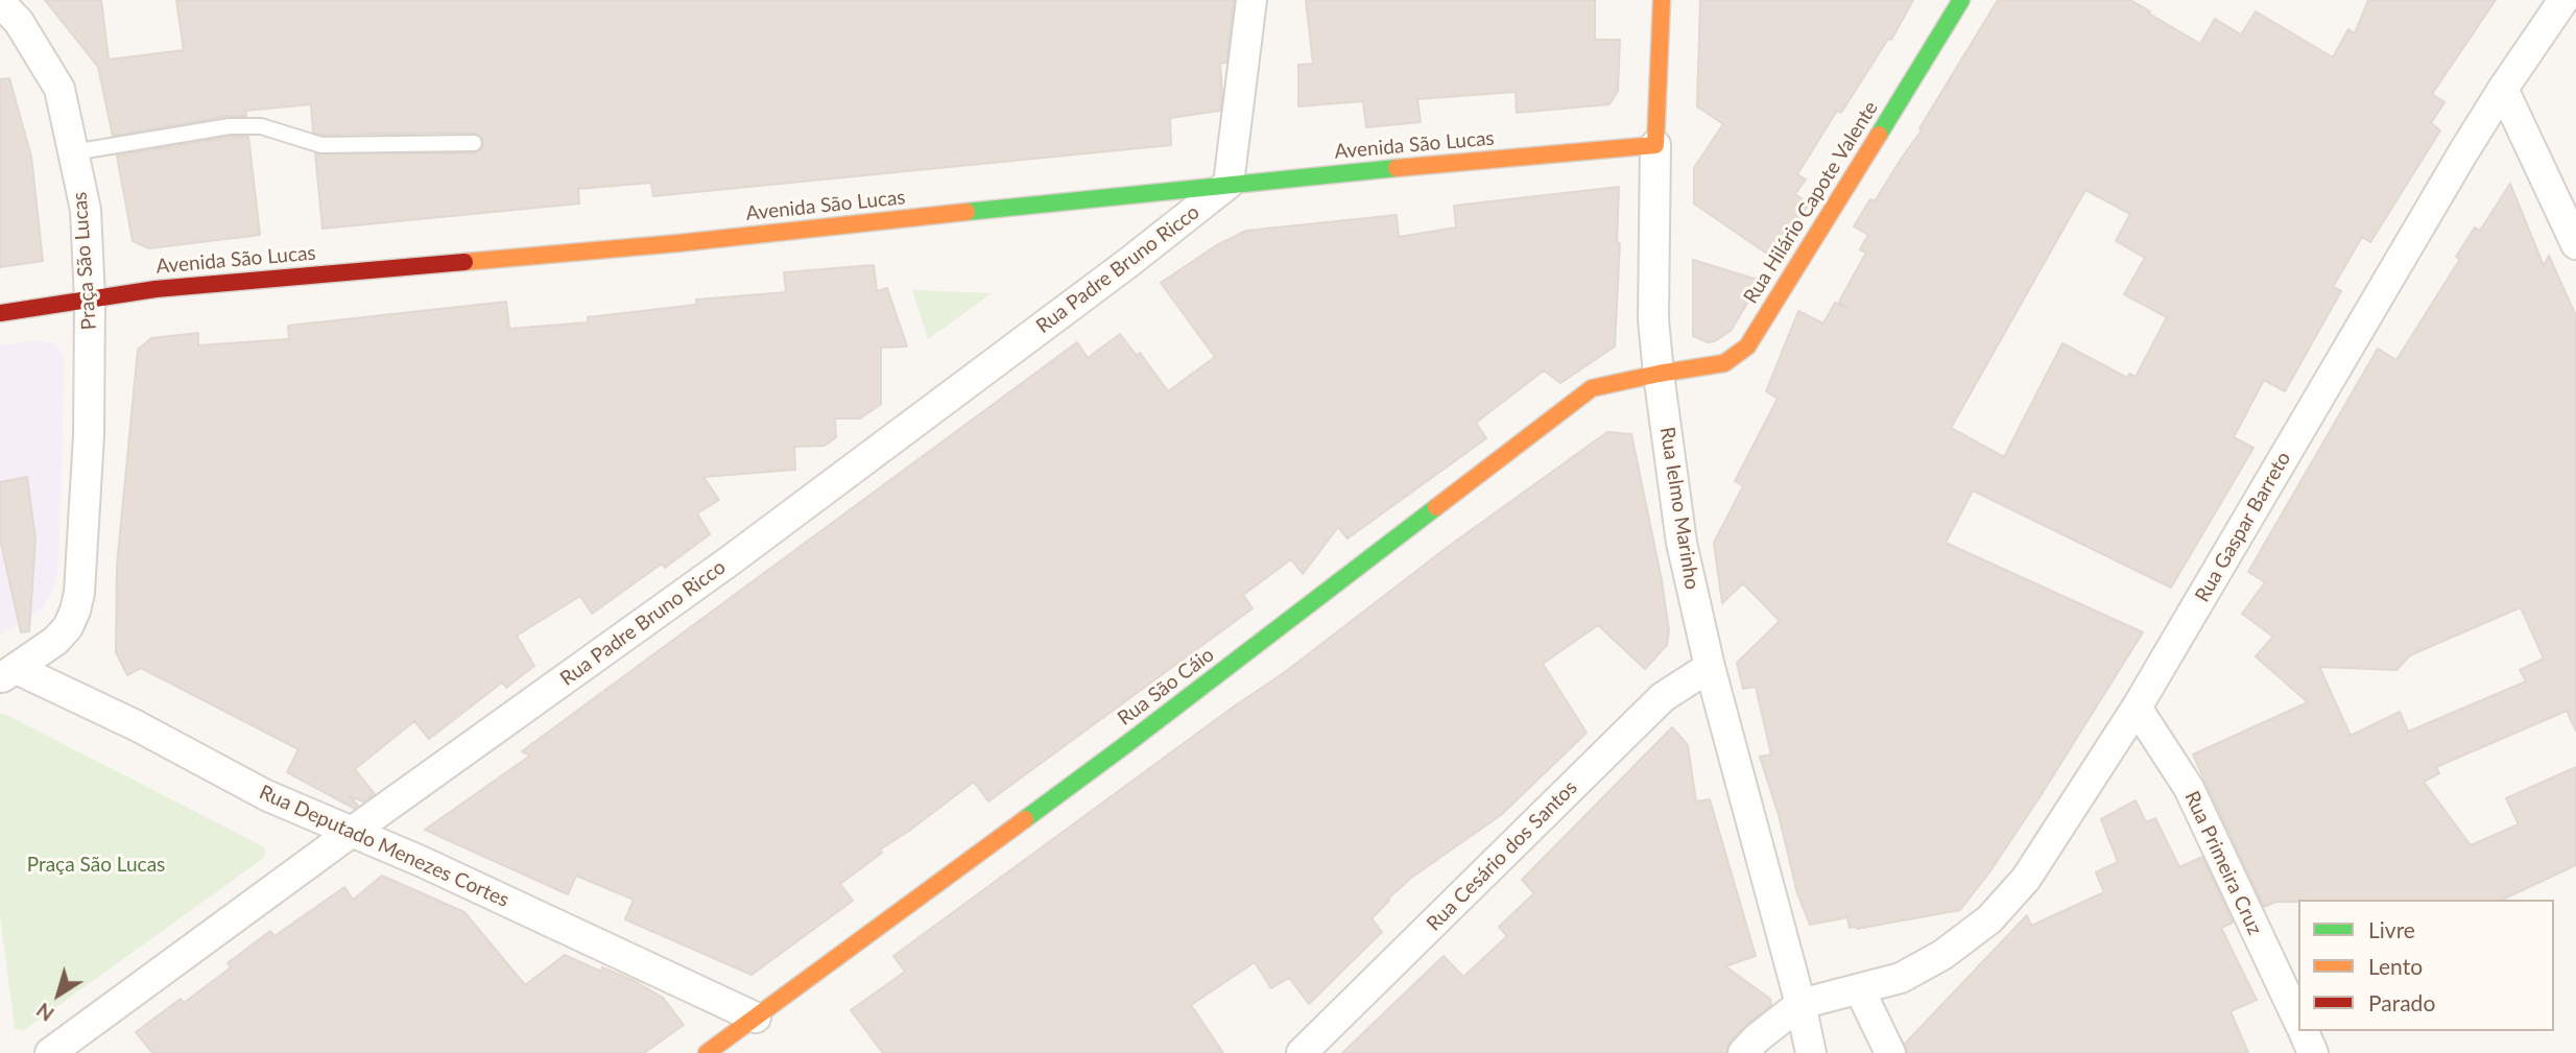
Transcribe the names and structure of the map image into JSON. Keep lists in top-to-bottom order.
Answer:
{
  "streets": {
    "street": [
      "Avenida São Lucas",
      "Rua Hilário Capote Valente",
      "Praça São Lucas",
      "Rua Padre Bruno Ricco",
      "Rua Ielmo Marinho",
      "Rua Gaspar Barreto",
      "Rua São Cáio",
      "Rua Deputado Menezes Cortes",
      "Rua Cesário dos Santos",
      "Rua Primeira Cruz"
    ]
  },
  "crossings": [
    ["Avenida São Lucas", "Praça São Lucas"],
    ["Avenida São Lucas", "Rua Padre Bruno Ricco"],
    ["Avenida São Lucas", "Rua Ielmo Marinho"],
    ["Rua Hilário Capote Valente", "Rua Ielmo Marinho"],
    ["Rua Hilário Capote Valente", "Rua São Cáio"],
    ["Praça São Lucas", "Rua Deputado Menezes Cortes"],
    ["Rua Padre Bruno Ricco", "Rua Deputado Menezes Cortes"],
    ["Rua Ielmo Marinho", "Rua Gaspar Barreto"],
    ["Rua Ielmo Marinho", "Rua São Cáio"],
    ["Rua Ielmo Marinho", "Rua Cesário dos Santos"],
    ["Rua Gaspar Barreto", "Rua Primeira Cruz"],
    ["Rua São Cáio", "Rua Deputado Menezes Cortes"]
  ],
  "parks": ["Praça São Lucas"],
  "legend": ["Livre", "Lento", "Parado"],
  "north": "bottom left"
}
